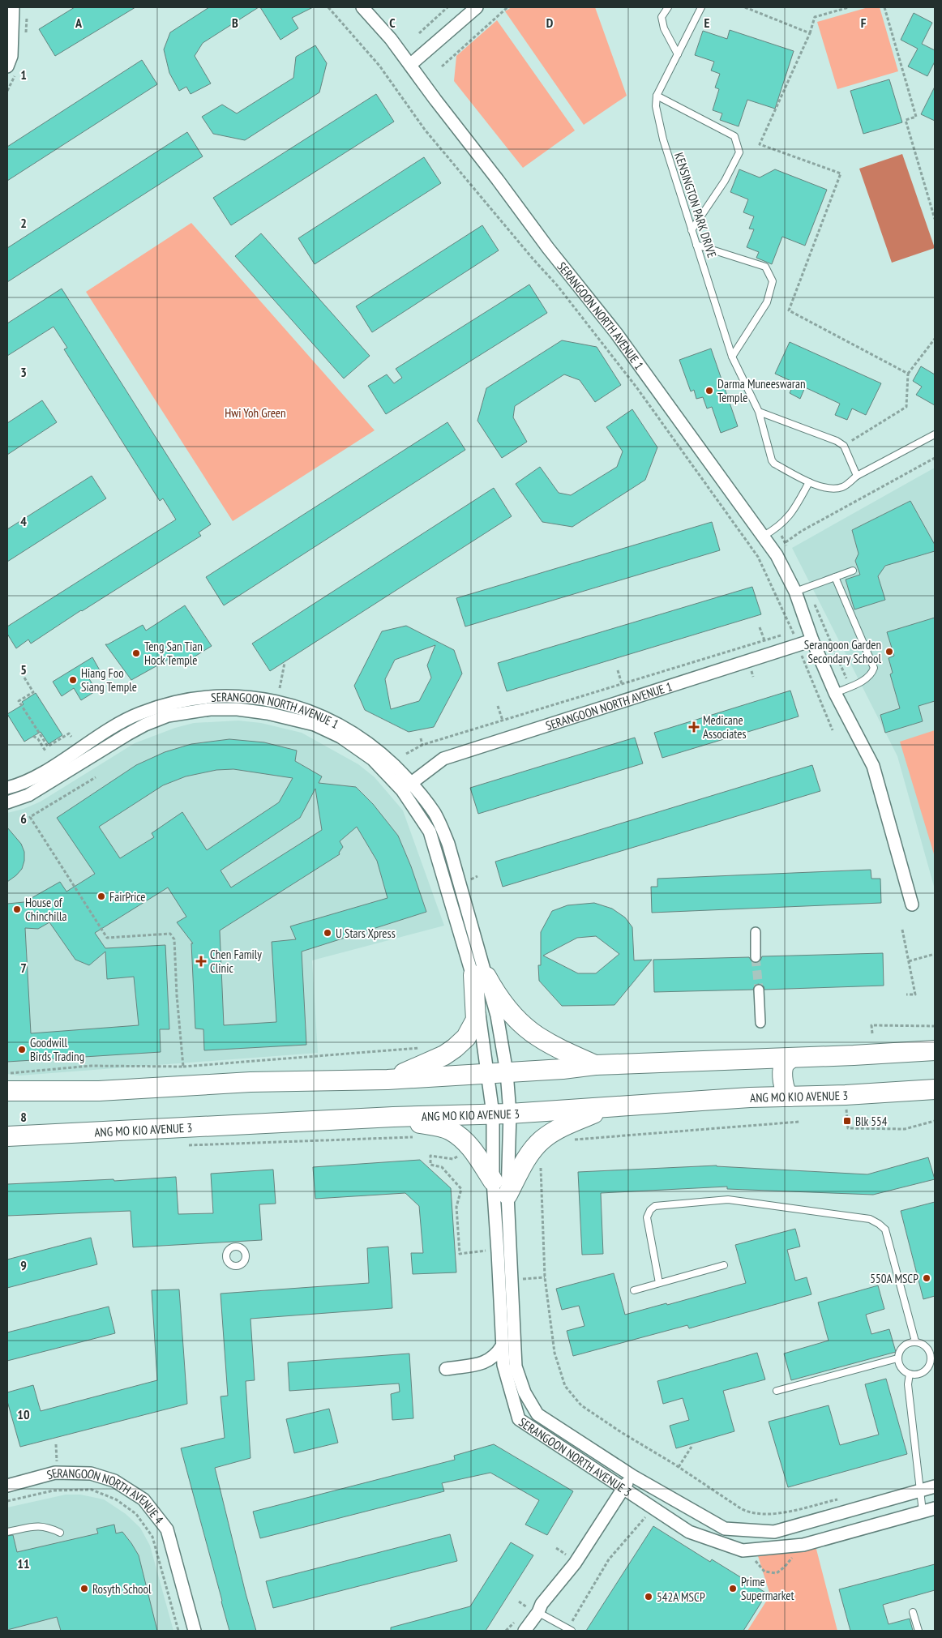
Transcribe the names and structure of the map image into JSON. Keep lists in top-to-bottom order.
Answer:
{
  "streets": {
    "highway": ["ANG MO KIO AVENUE 3"],
    "street": ["SERANGOON NORTH AVENUE 1", "SERANGOON NORTH AVENUE 3", "SERANGOON NORTH AVENUE 4"],
    "lane": ["KENSINGTON PARK DRIVE"]
  },
  "crossings": [
    ["SERANGOON NORTH AVENUE 1", "SERANGOON NORTH AVENUE 3"],
    ["ANG MO KIO AVENUE 3", "SERANGOON NORTH AVENUE 3"]
  ],
  "parks": ["Hwi Yoh Green"],
  "places": {
    "other": [
      "Darma Muneeswaran Temple",
      "Serangoon Garden Secondary School",
      "Teng San Tian Hock Temple",
      "Hiang Foo Siang Temple",
      "FairPrice",
      "House of Chinchilla",
      "U Stars Xpress",
      "Goodwill Birds Trading",
      "550A MSCP",
      "Rosyth School",
      "Prime Supermarket",
      "542A MSCP"
    ],
    "health": ["Medicane Associates", "Chen Family Clinic"],
    "transit": ["Blk 554"]
  },
  "grid": {
    "columns": [
      "A",
      "B",
      "C",
      "D",
      "E",
      "F"
    ],
    "rows": [
      "1",
      "2",
      "3",
      "4",
      "5",
      "6",
      "7",
      "8",
      "9",
      "10",
      "11"
    ]
  }
}
